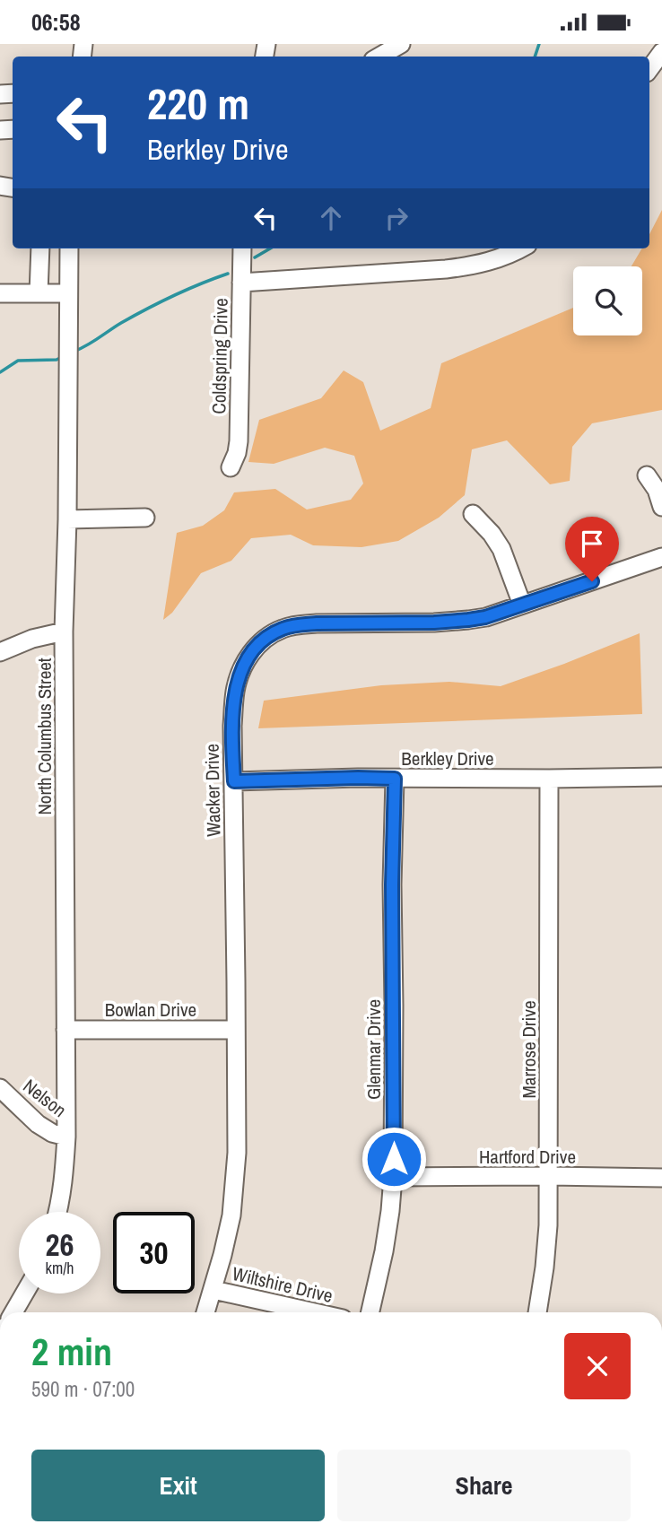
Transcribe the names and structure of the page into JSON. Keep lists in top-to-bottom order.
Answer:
{
  "streets": {
    "street": [
      "Coldspring Drive",
      "North Columbus Street",
      "Berkley Drive",
      "Wacker Drive",
      "Bowlan Drive",
      "Glenmar Drive",
      "Marrose Drive",
      "Nelson",
      "Hartford Drive",
      "Wiltshire Drive"
    ]
  },
  "crossings": [
    ["North Columbus Street", "Bowlan Drive"],
    ["North Columbus Street", "Nelson"],
    ["Berkley Drive", "Wacker Drive"],
    ["Berkley Drive", "Glenmar Drive"],
    ["Berkley Drive", "Marrose Drive"],
    ["Wacker Drive", "Bowlan Drive"],
    ["Wacker Drive", "Wiltshire Drive"],
    ["Glenmar Drive", "Hartford Drive"],
    ["Marrose Drive", "Hartford Drive"]
  ],
  "page": {
    "status": "06:58",
    "turn": ["220 m", "Berkley Drive"],
    "speed": "26 km/h",
    "limit": "30",
    "heading": ["2 min", "590 m · 07:00"],
    "buttons": ["Exit", "Share"]
  }
}
